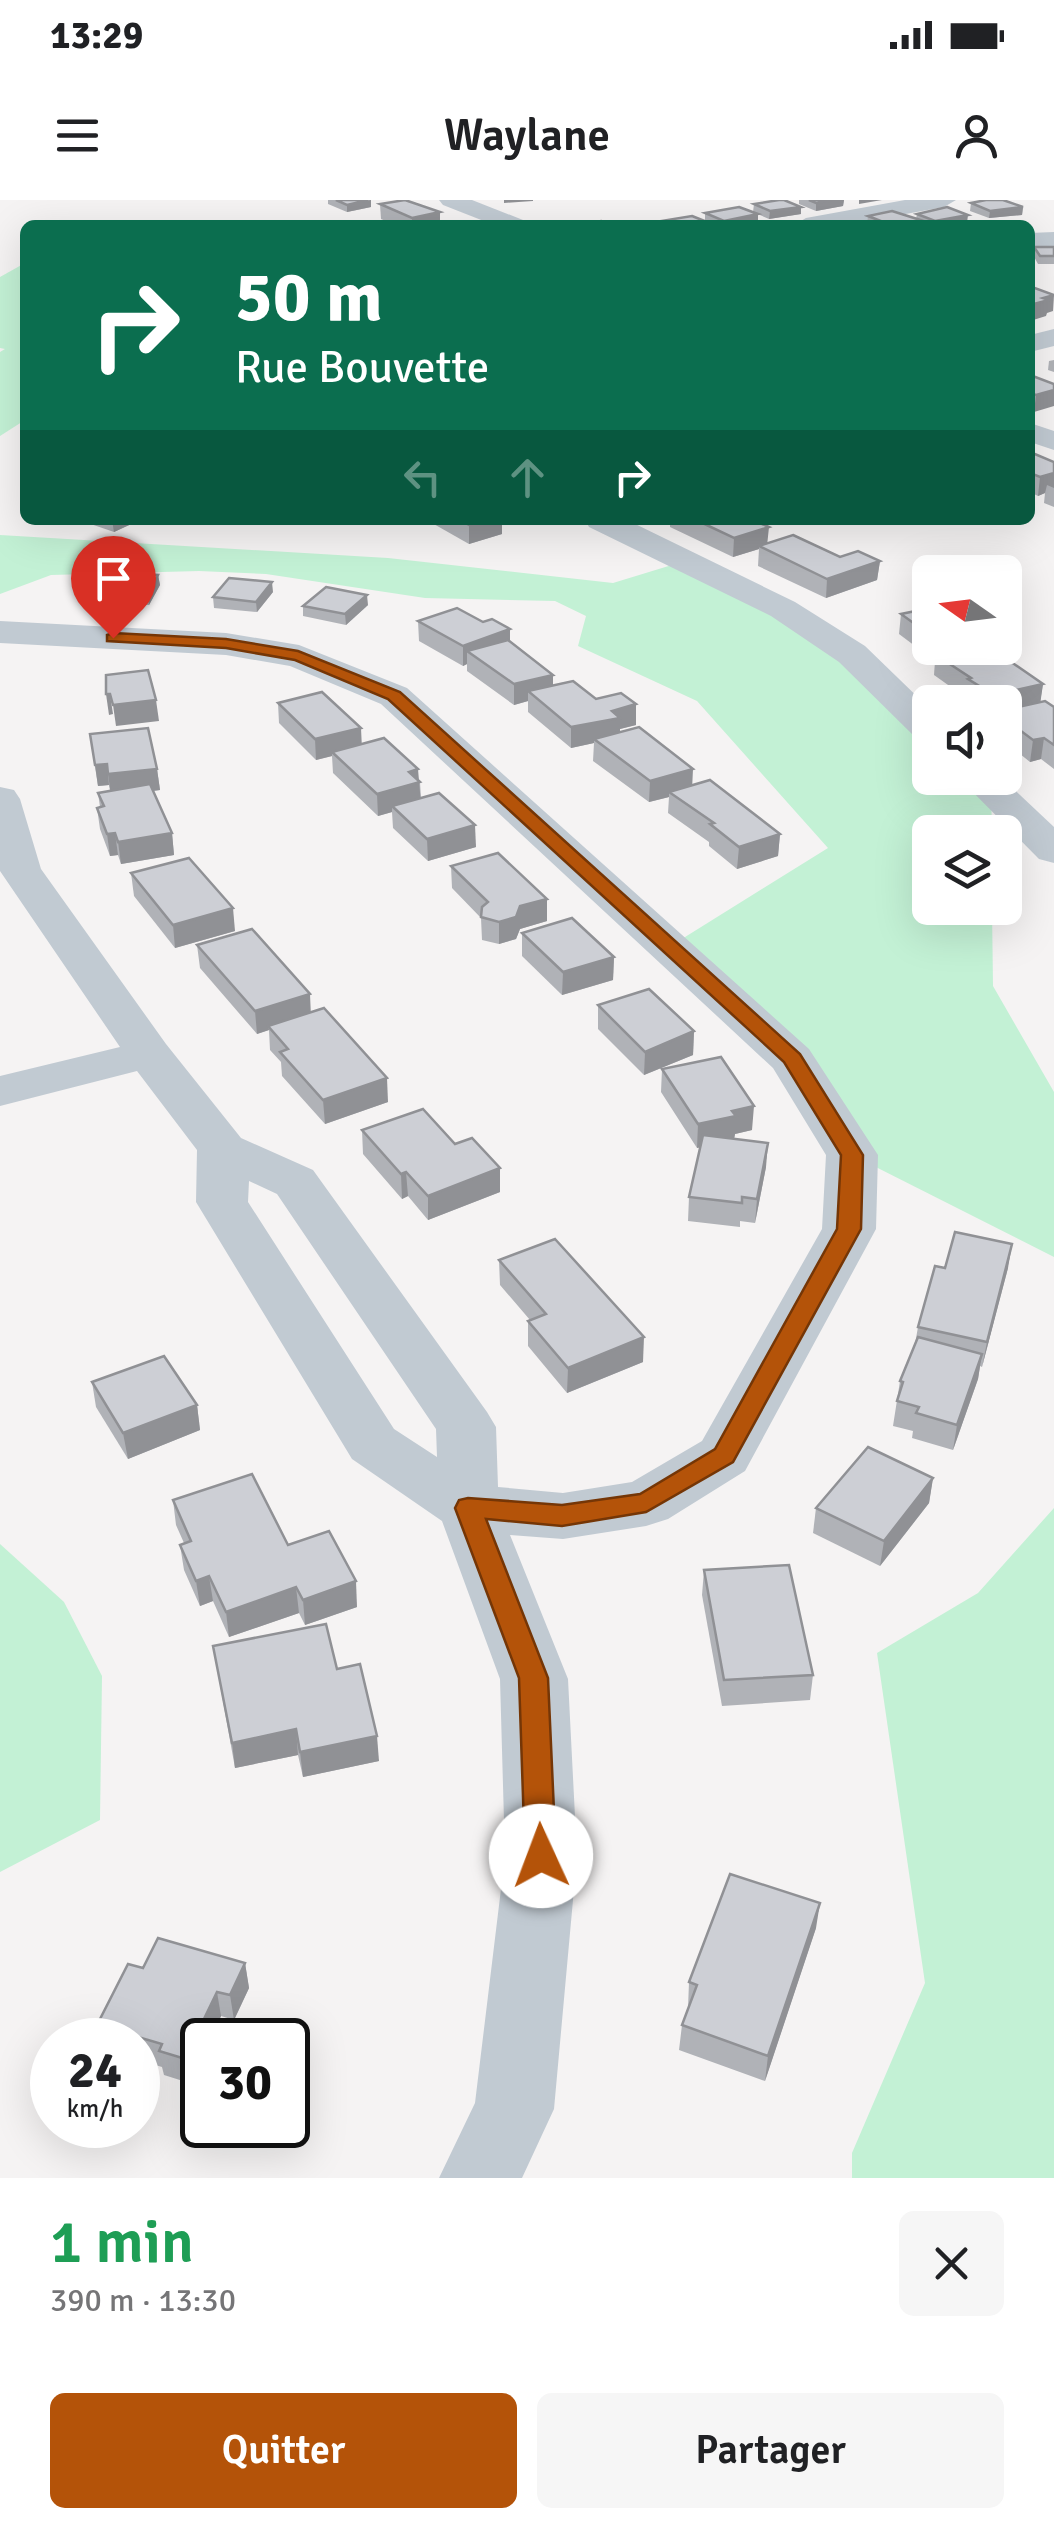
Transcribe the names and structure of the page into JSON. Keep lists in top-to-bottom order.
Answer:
{
  "north": "left",
  "page": {
    "status": "13:29",
    "header": "Waylane",
    "turn": ["50 m", "Rue Bouvette"],
    "speed": "24 km/h",
    "limit": "30",
    "heading": ["1 min", "390 m · 13:30"],
    "buttons": ["Quitter", "Partager"]
  }
}
